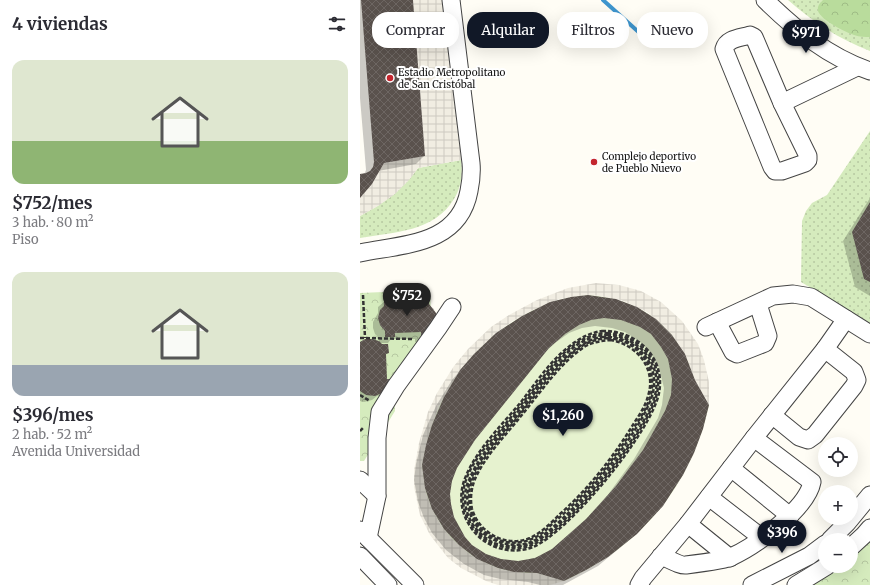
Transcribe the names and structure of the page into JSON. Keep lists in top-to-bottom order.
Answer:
{
  "places": ["Estadio Metropolitano de San Cristóbal", "Complejo deportivo de Pueblo Nuevo"],
  "page": {
    "heading": "4 viviendas",
    "chip": [
      "Comprar",
      "Alquilar",
      "Filtros",
      "Nuevo"
    ],
    "price": [
      "$971",
      "$752",
      "$1,260",
      "$396"
    ],
    "list": [
      {
        "name": "$752/mes",
        "note": "3 hab. · 80 m² · Piso"
      },
      {
        "name": "$396/mes",
        "note": "2 hab. · 52 m² · Avenida Universidad"
      }
    ],
    "map_buttons": ["+", "−"]
  }
}
